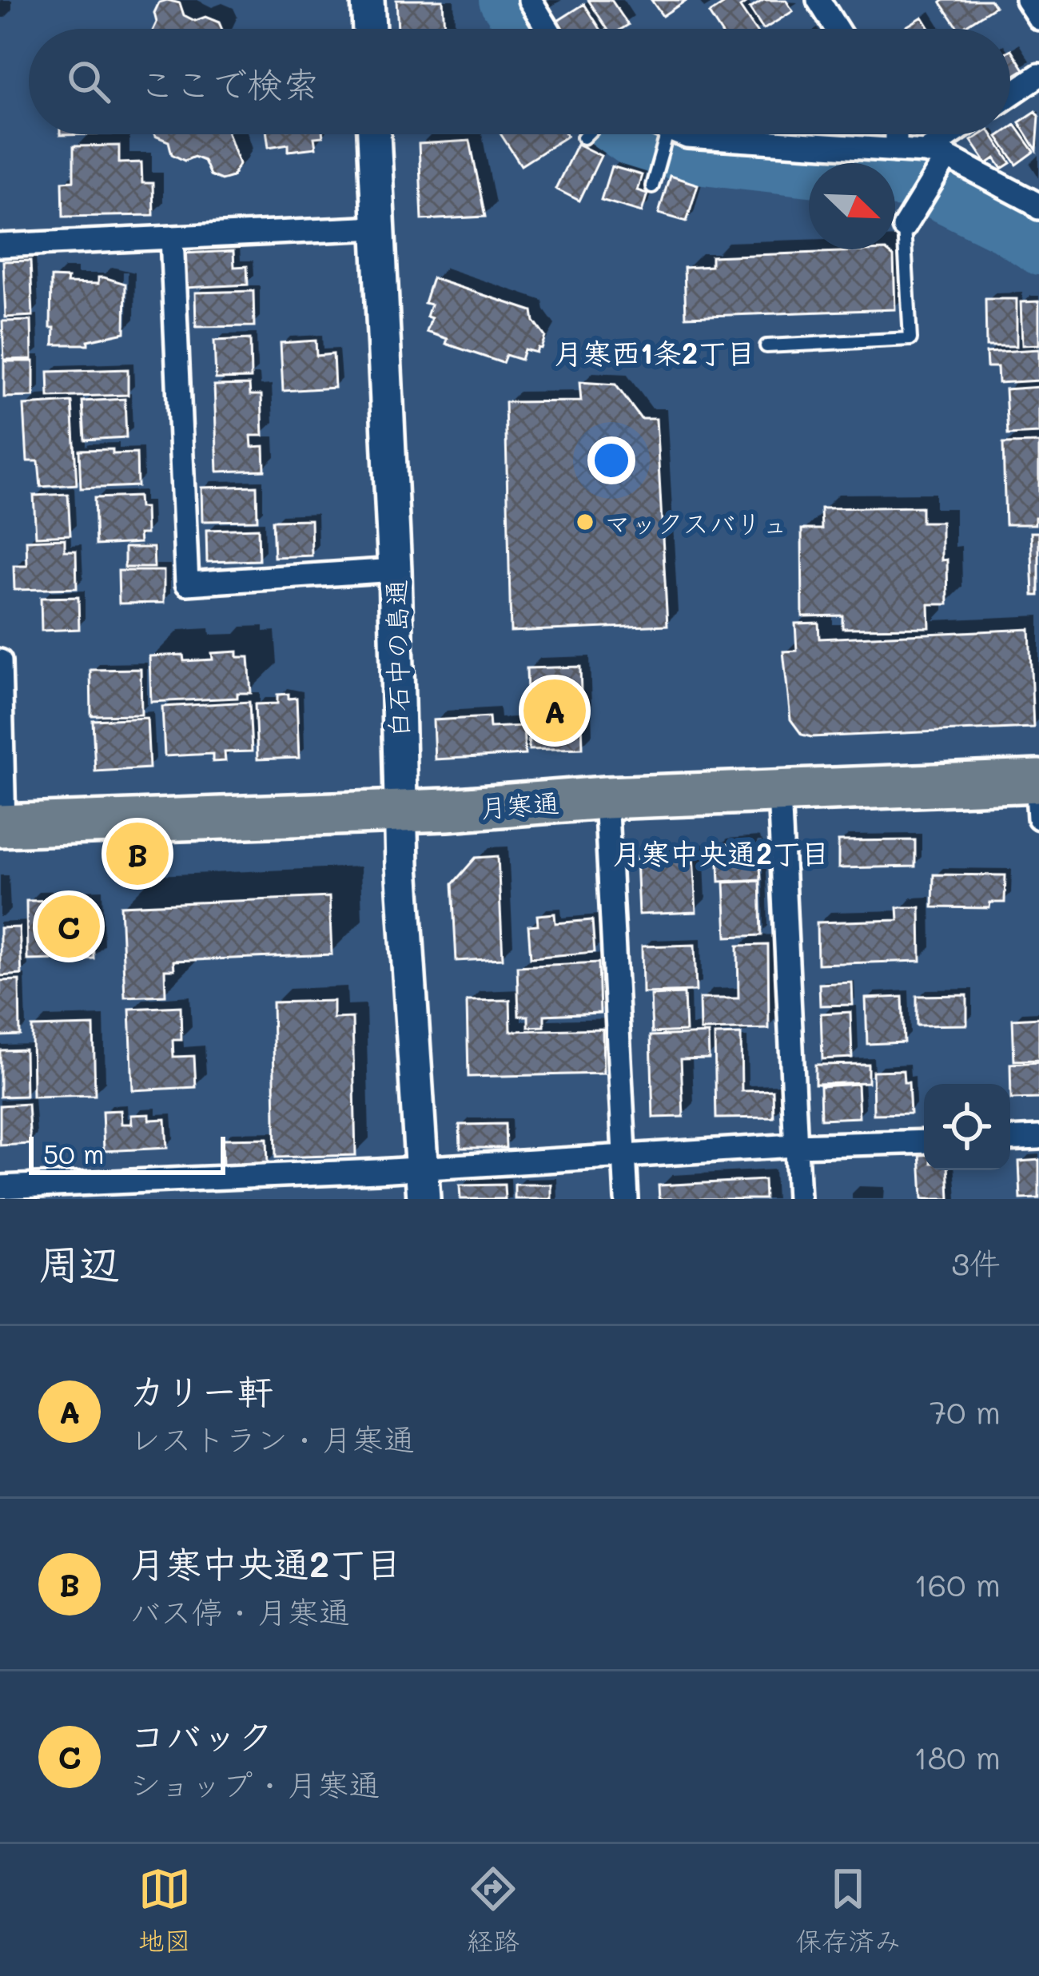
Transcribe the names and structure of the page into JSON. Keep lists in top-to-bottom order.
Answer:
{
  "streets": {
    "highway": ["月寒通"],
    "street": ["白石中の島通"]
  },
  "crossings": [
    ["白石中の島通", "月寒通"]
  ],
  "districts": ["月寒西1条2丁目", "月寒中央通2丁目"],
  "places": ["マックスバリュ"],
  "scale_bar": "50 m",
  "north": "bottom right",
  "page": {
    "search": "ここで検索",
    "pins": ["A", "B", "C"],
    "scale": "50 m",
    "heading": ["周辺", "3件"],
    "list": [
      {
        "mark": "A",
        "name": "カリー軒",
        "note": "レストラン · 月寒通",
        "value": "70 m"
      },
      {
        "mark": "B",
        "name": "月寒中央通2丁目",
        "note": "バス停 · 月寒通",
        "value": "160 m"
      },
      {
        "mark": "C",
        "name": "コバック",
        "note": "ショップ · 月寒通",
        "value": "180 m"
      }
    ],
    "nav": ["地図", "経路", "保存済み"]
  }
}
